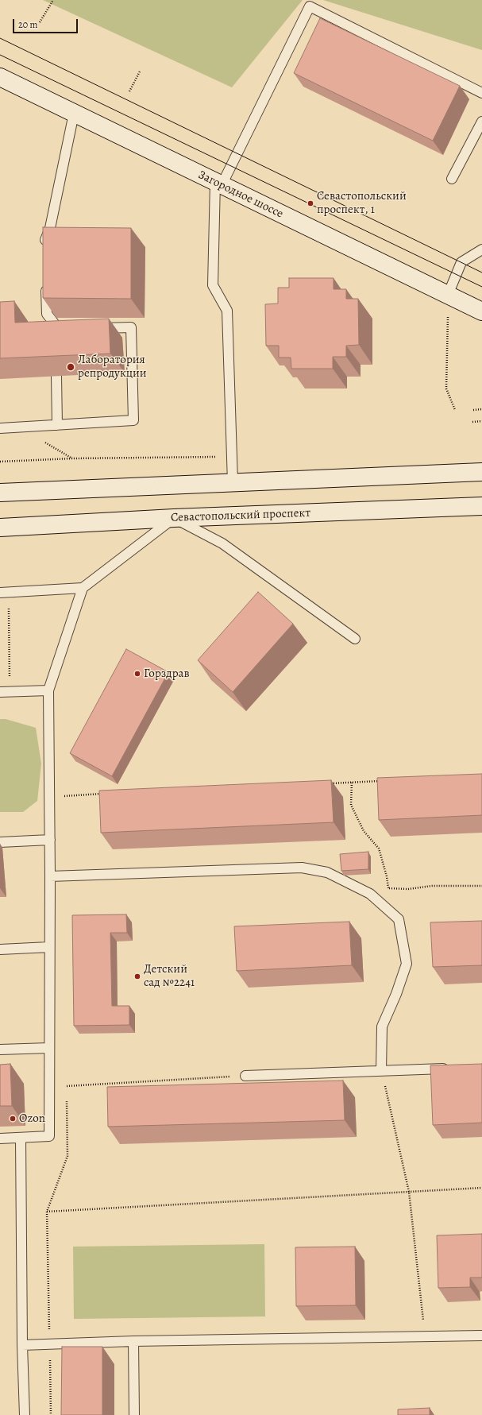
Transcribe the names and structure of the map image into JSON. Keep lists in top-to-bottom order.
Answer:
{
  "streets": {
    "main road": ["Загородное шоссе", "Севастопольский проспект"]
  },
  "places": [
    "Севастопольский проспект, 1",
    "Лаборатория репродукции",
    "Горздрав",
    "Детский сад №2241",
    "Ozon"
  ],
  "scale_bar": "20 m"
}
